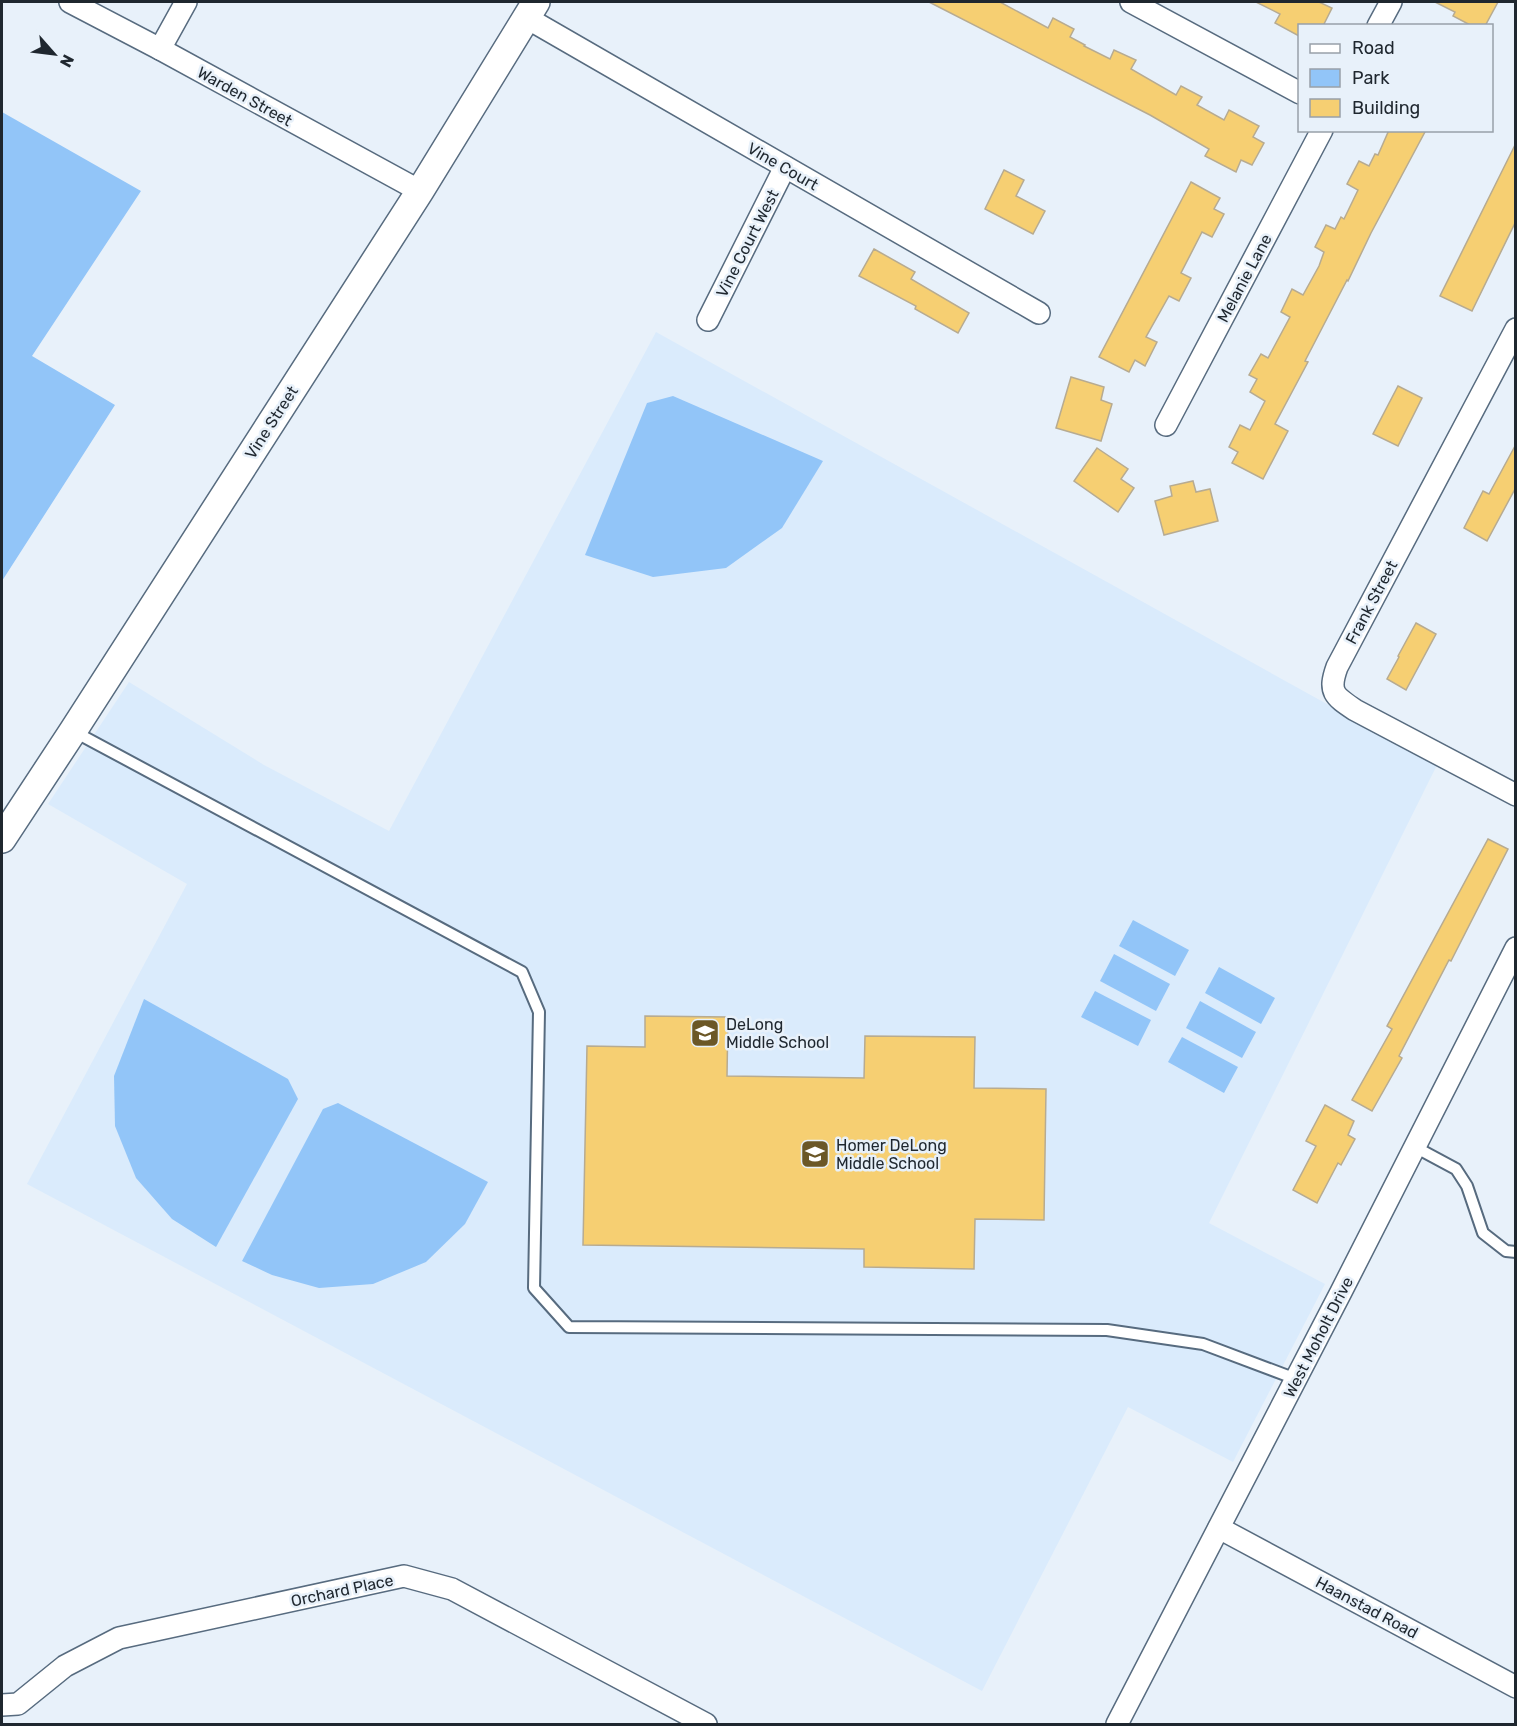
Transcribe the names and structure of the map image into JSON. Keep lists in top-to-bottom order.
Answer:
{
  "streets": {
    "street": [
      "Warden Street",
      "Vine Court",
      "Vine Court West",
      "Melanie Lane",
      "Vine Street",
      "Frank Street",
      "West Moholt Drive",
      "Orchard Place",
      "Haanstad Road"
    ]
  },
  "crossings": [
    ["Warden Street", "Vine Street"],
    ["Vine Court", "Vine Court West"],
    ["Vine Court", "Vine Street"],
    ["West Moholt Drive", "Haanstad Road"]
  ],
  "places": {
    "school or university": ["DeLong Middle School", "Homer DeLong Middle School"]
  },
  "legend": ["Road", "Park", "Building"],
  "north": "bottom right"
}
